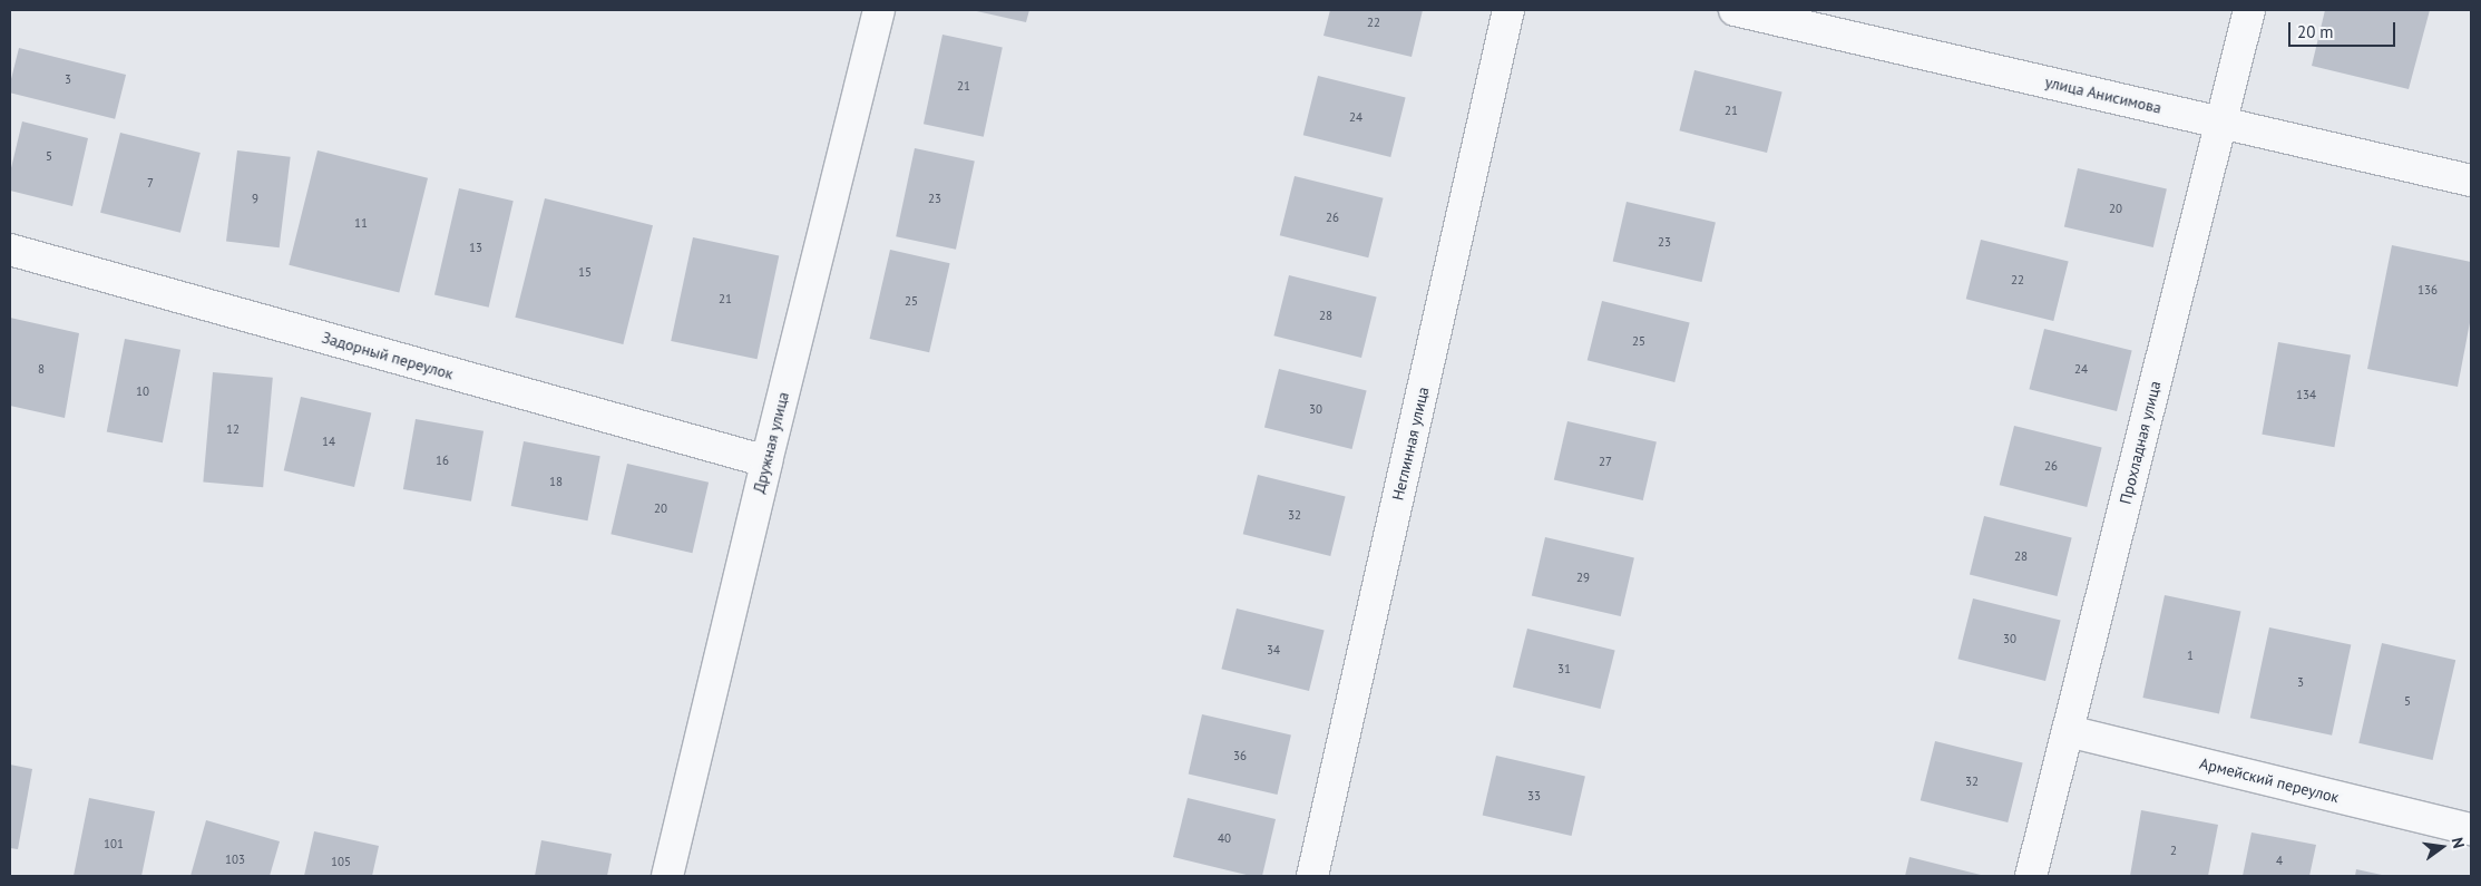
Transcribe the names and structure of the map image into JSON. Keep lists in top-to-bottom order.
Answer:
{
  "streets": {
    "street": [
      "улица Анисимова",
      "Задорный переулок",
      "Дружная улица",
      "Прохладная улица",
      "Неглинная улица",
      "Армейский переулок"
    ]
  },
  "crossings": [
    ["улица Анисимова", "Прохладная улица"],
    ["Задорный переулок", "Дружная улица"],
    ["Прохладная улица", "Армейский переулок"]
  ],
  "house_numbers": [
    "22",
    "3",
    "21",
    "21",
    "24",
    "5",
    "7",
    "9",
    "23",
    "20",
    "26",
    "11",
    "23",
    "13",
    "15",
    "22",
    "136",
    "21",
    "25",
    "28",
    "25",
    "8",
    "24",
    "10",
    "134",
    "30",
    "12",
    "14",
    "16",
    "27",
    "26",
    "18",
    "20",
    "32",
    "28",
    "29",
    "30",
    "34",
    "1",
    "31",
    "3",
    "5",
    "36",
    "32",
    "33",
    "40",
    "101",
    "2",
    "103",
    "4",
    "105"
  ],
  "scale_bar": "20 m",
  "north": "right"
}
